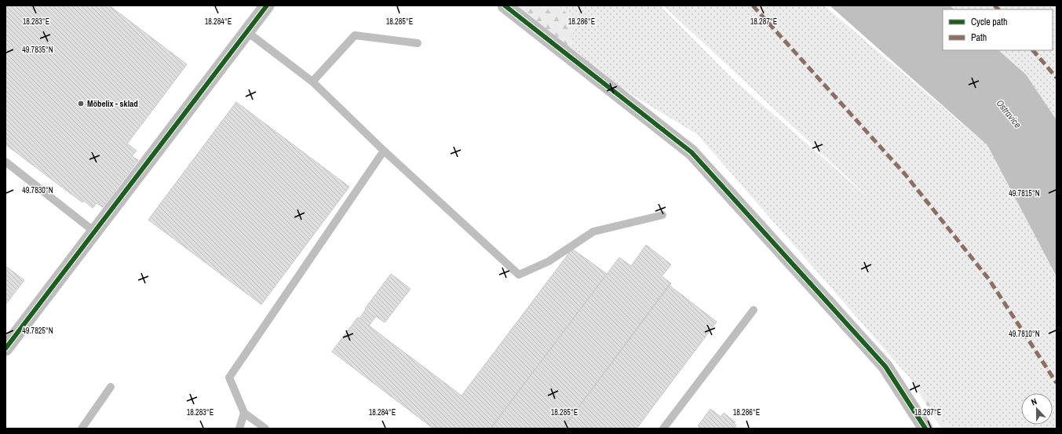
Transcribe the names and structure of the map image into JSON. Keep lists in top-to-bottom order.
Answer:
{
  "water": ["Ostravice"],
  "places": ["Möbelix - sklad"],
  "legend": ["Cycle path", "Path"],
  "north": "top",
  "coordinates": [
    "18.283°E",
    "18.284°E",
    "18.285°E",
    "18.286°E",
    "18.287°E",
    "49.7835°N",
    "49.7830°N",
    "49.7815°N",
    "49.7825°N",
    "49.7810°N"
  ]
}
